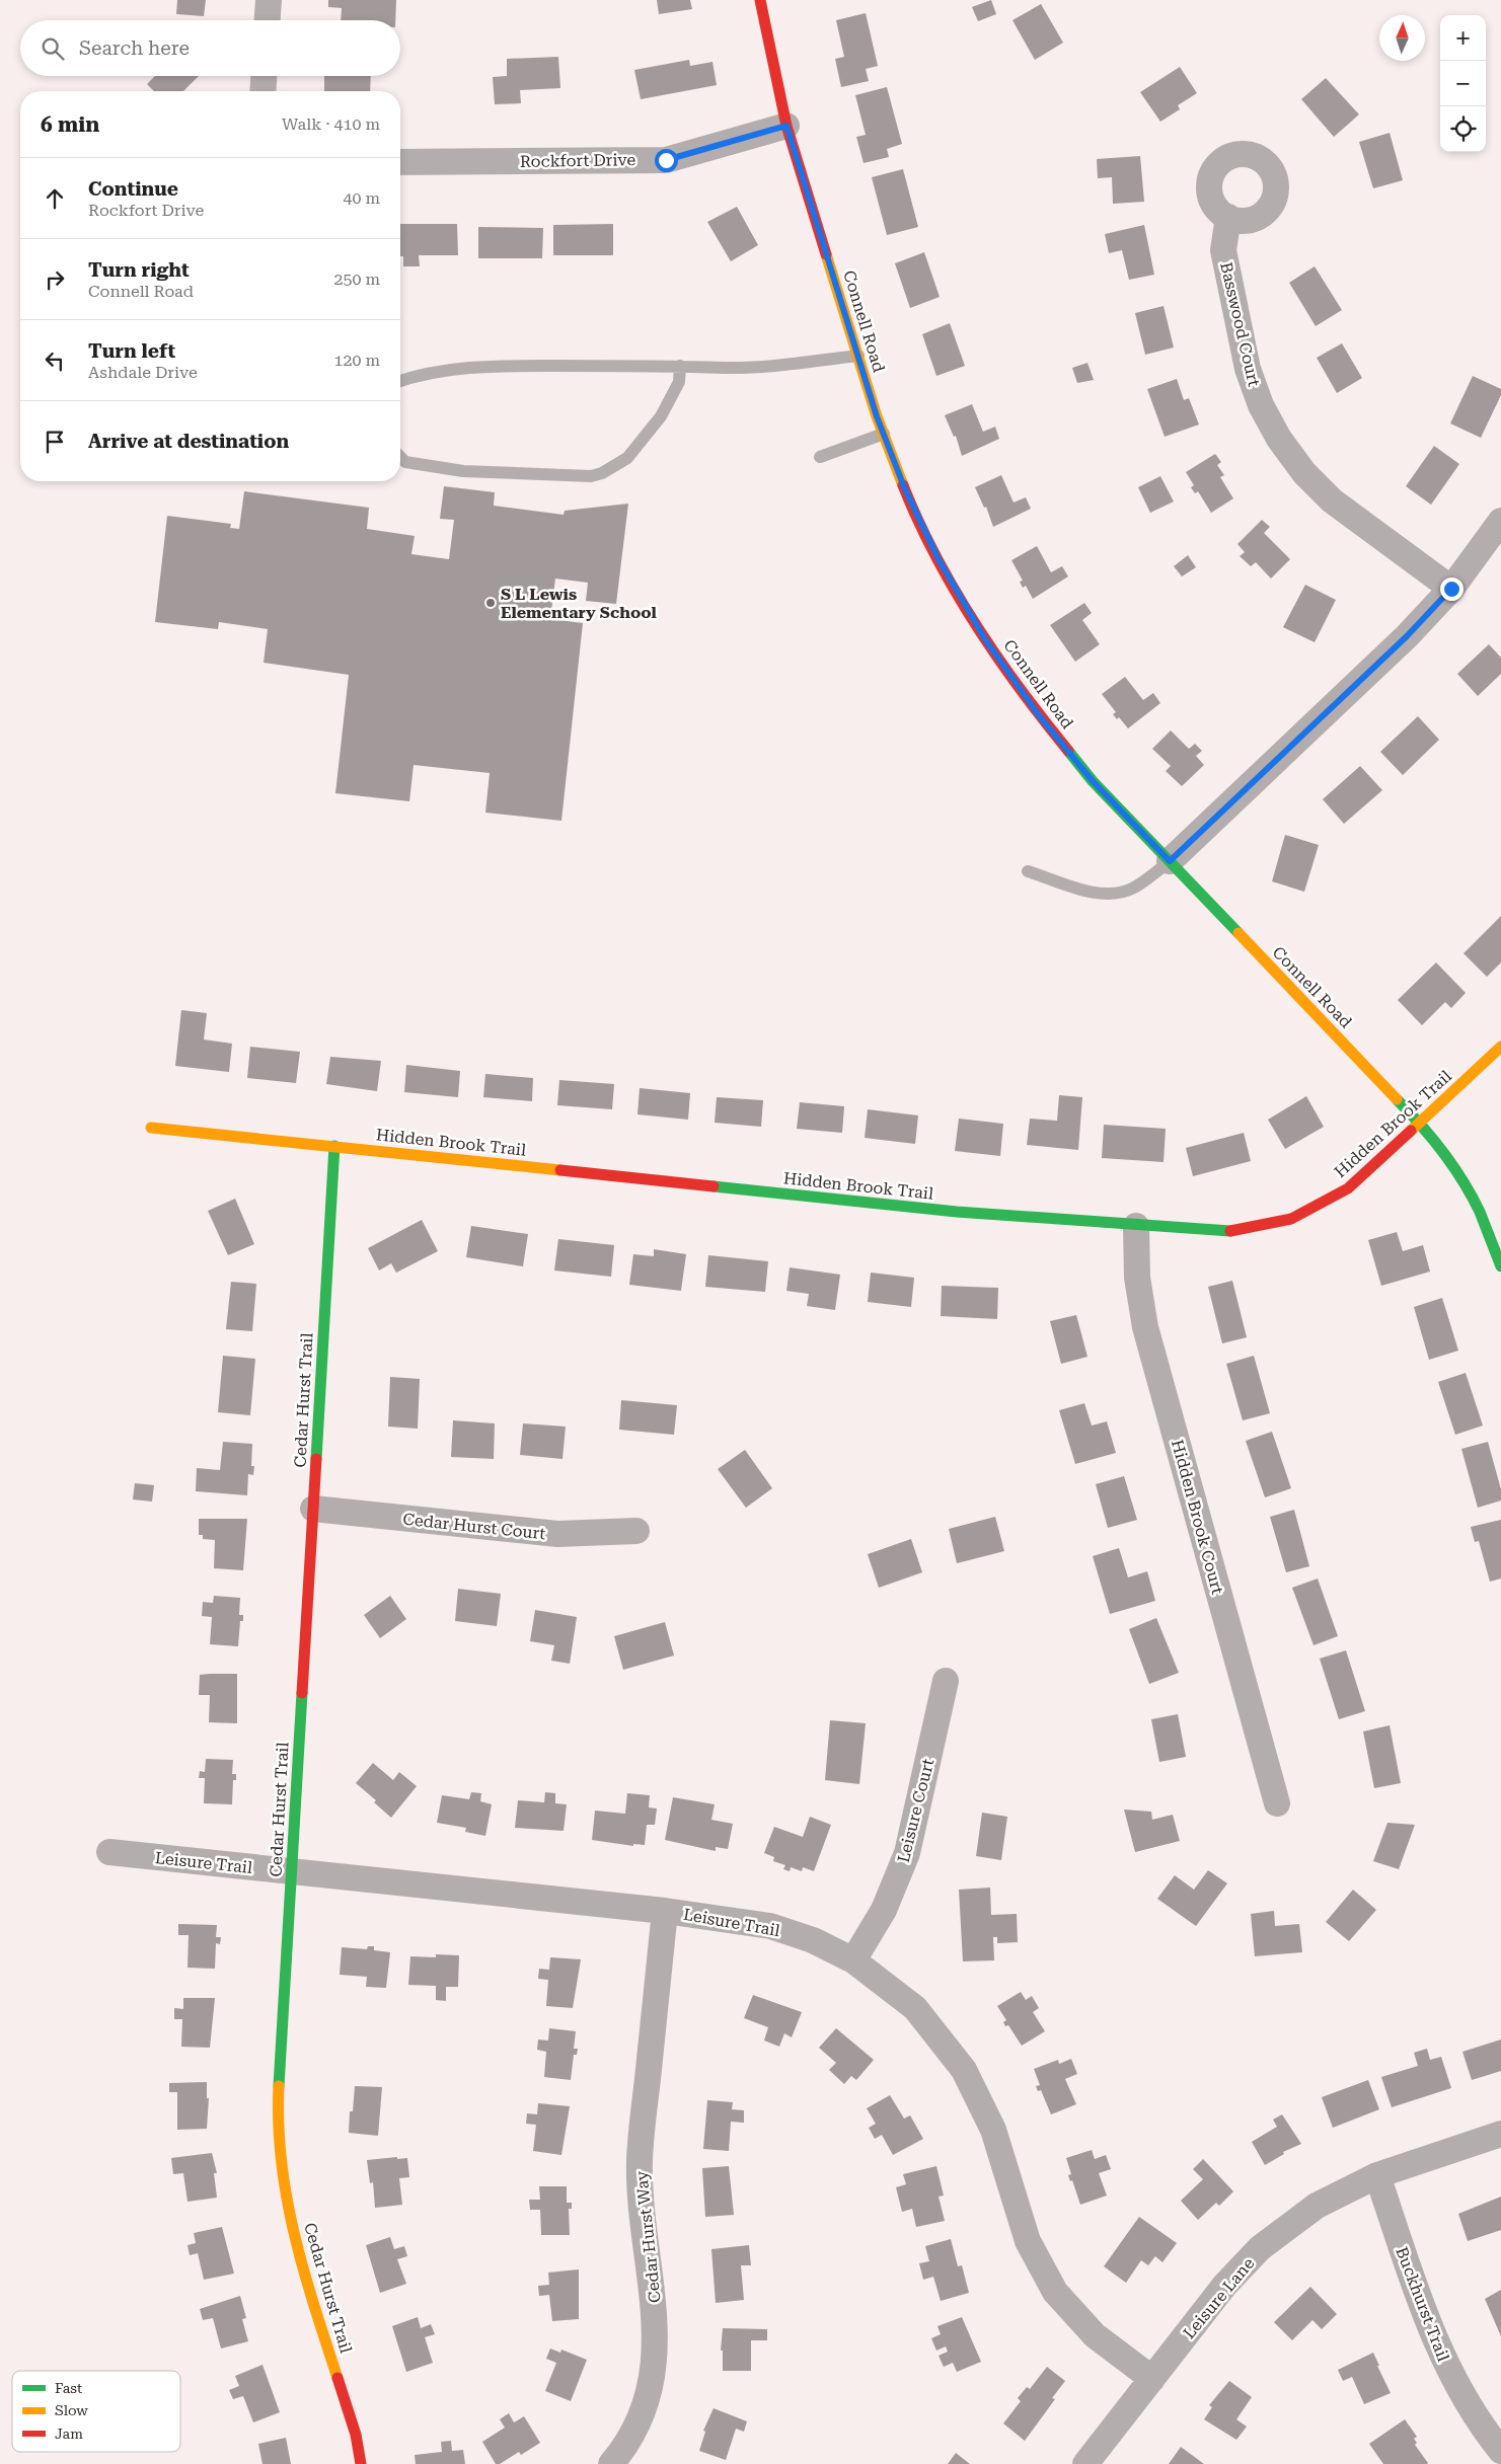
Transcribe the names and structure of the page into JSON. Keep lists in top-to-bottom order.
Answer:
{
  "streets": {
    "street": [
      "Rockfort Drive",
      "Connell Road",
      "Basswood Court",
      "Hidden Brook Trail",
      "Cedar Hurst Trail",
      "Hidden Brook Court",
      "Cedar Hurst Court",
      "Leisure Court",
      "Leisure Trail",
      "Cedar Hurst Way",
      "Leisure Lane",
      "Buckhurst Trail"
    ]
  },
  "crossings": [
    ["Rockfort Drive", "Connell Road"],
    ["Connell Road", "Hidden Brook Trail"],
    ["Hidden Brook Trail", "Cedar Hurst Trail"],
    ["Hidden Brook Trail", "Hidden Brook Court"],
    ["Cedar Hurst Trail", "Cedar Hurst Court"],
    ["Cedar Hurst Trail", "Leisure Trail"],
    ["Leisure Court", "Leisure Trail"],
    ["Leisure Trail", "Cedar Hurst Way"],
    ["Leisure Trail", "Leisure Lane"],
    ["Leisure Lane", "Buckhurst Trail"]
  ],
  "places": ["S L Lewis Elementary School"],
  "legend": ["Fast", "Slow", "Jam"],
  "north": "top",
  "page": {
    "map_buttons": ["+", "−"],
    "search": "Search here",
    "heading": ["6 min", "Walk · 410 m"],
    "list": [
      ["Continue", "Rockfort Drive", "40 m"],
      ["Turn right", "Connell Road", "250 m"],
      ["Turn left", "Ashdale Drive", "120 m"],
      "Arrive at destination"
    ]
  }
}
